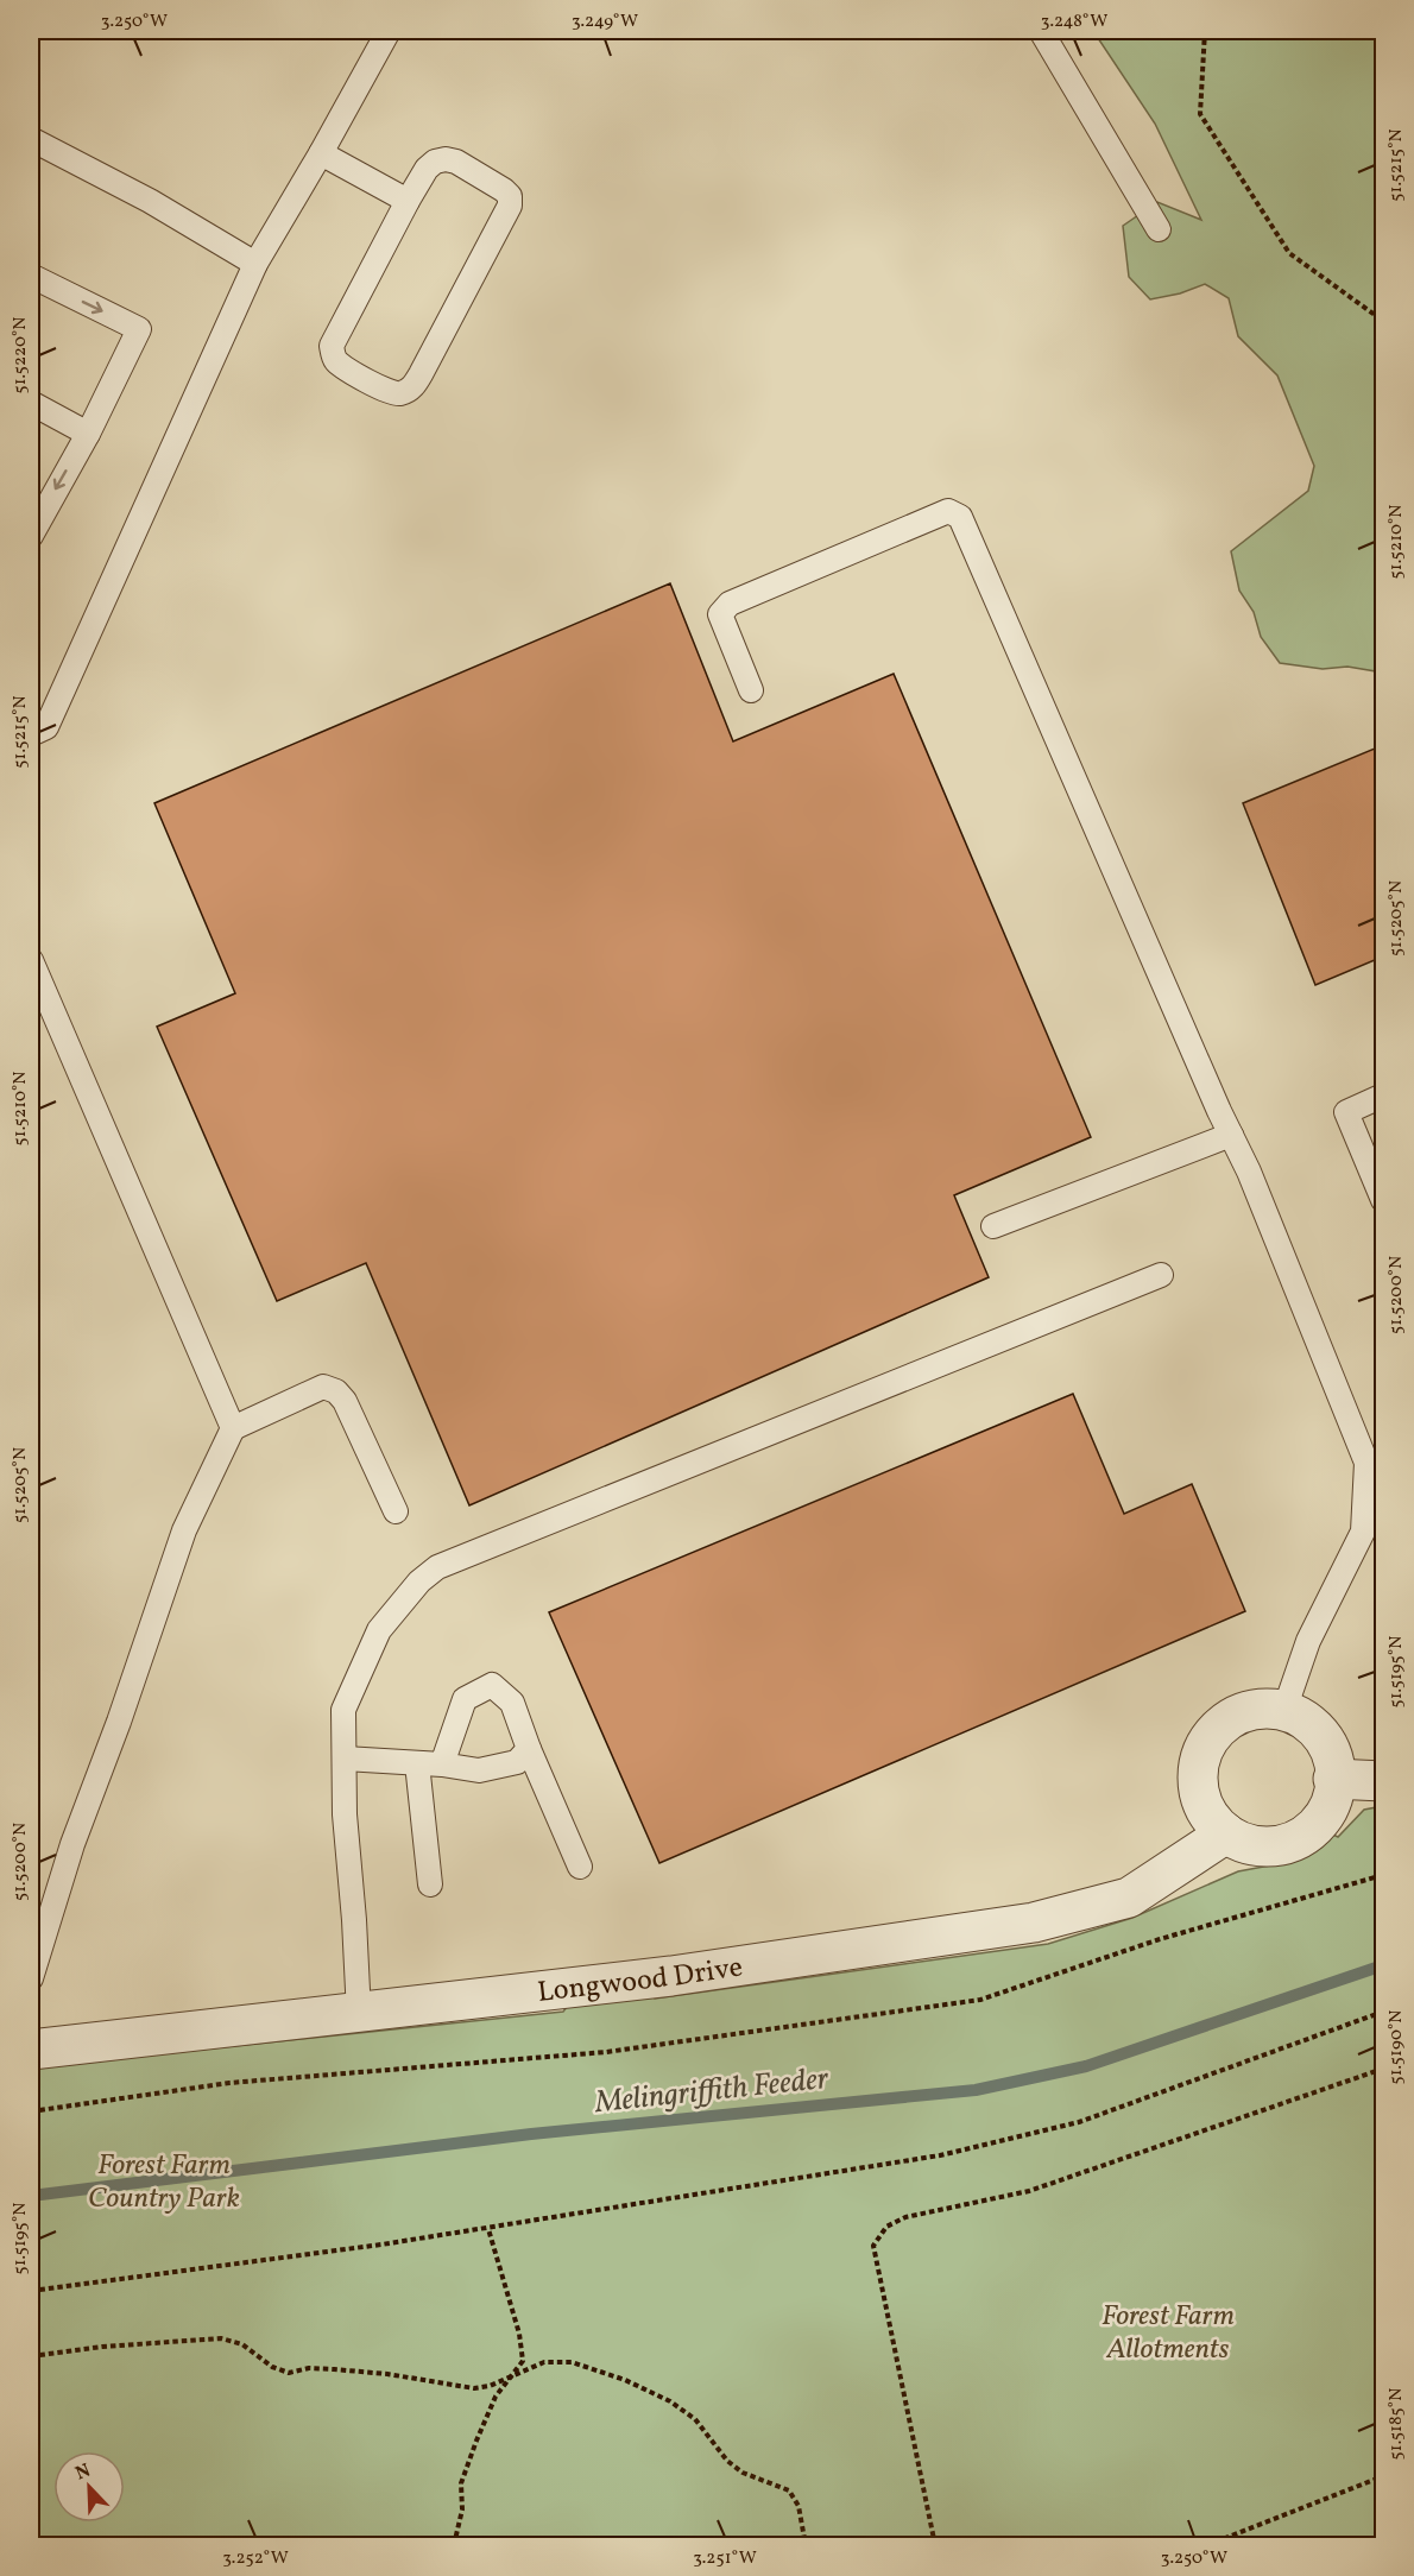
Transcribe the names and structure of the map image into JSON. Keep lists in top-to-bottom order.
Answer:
{
  "streets": {
    "street": ["Longwood Drive"]
  },
  "water": ["Melingriffith Feeder"],
  "parks": ["Forest Farm Country Park", "Forest Farm Allotments"],
  "north": "top left",
  "coordinates": [
    "3.250°W",
    "3.249°W",
    "3.248°W",
    "51.5215°N",
    "51.5220°N",
    "51.5210°N",
    "51.5205°N",
    "51.5200°N",
    "51.5195°N",
    "51.5190°N",
    "51.5185°N",
    "3.252°W",
    "3.251°W"
  ]
}
